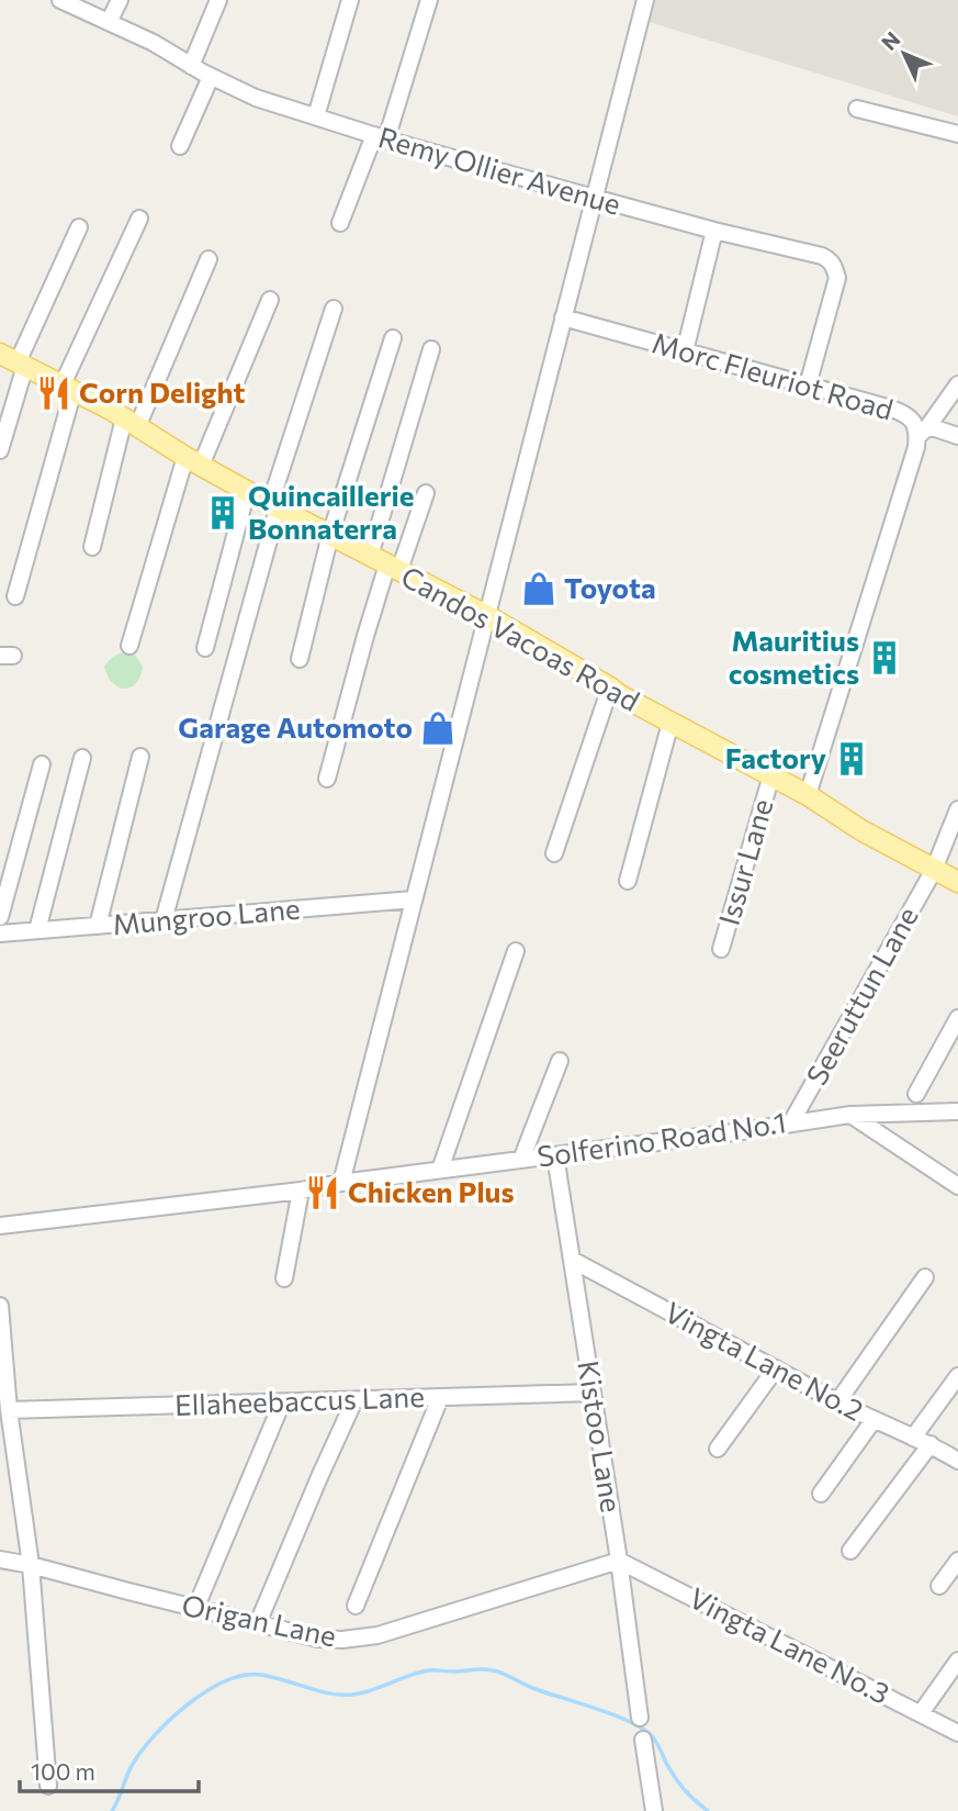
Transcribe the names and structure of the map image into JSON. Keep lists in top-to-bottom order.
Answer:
{
  "streets": {
    "main road": ["Candos Vacoas Road"],
    "street": [
      "Remy Ollier Avenue",
      "Morc Fleuriot Road",
      "Issur Lane",
      "Mungroo Lane",
      "Seeruttun Lane",
      "Solferino Road No.1",
      "Vingta Lane No.2",
      "Ellaheebaccus Lane",
      "Kistoo Lane",
      "Origan Lane",
      "Vingta Lane No.3"
    ]
  },
  "crossings": [
    ["Remy Ollier Avenue", "Morc Fleuriot Road"],
    ["Morc Fleuriot Road", "Candos Vacoas Road"],
    ["Candos Vacoas Road", "Issur Lane"],
    ["Candos Vacoas Road", "Seeruttun Lane"],
    ["Seeruttun Lane", "Solferino Road No.1"],
    ["Solferino Road No.1", "Kistoo Lane"],
    ["Vingta Lane No.2", "Kistoo Lane"],
    ["Ellaheebaccus Lane", "Kistoo Lane"],
    ["Kistoo Lane", "Origan Lane"],
    ["Kistoo Lane", "Vingta Lane No.3"],
    ["Origan Lane", "Vingta Lane No.3"]
  ],
  "places": {
    "restaurant": ["Corn Delight", "Chicken Plus"],
    "building": ["Quincaillerie Bonnaterra", "Mauritius cosmetics", "Factory"],
    "shop": ["Toyota", "Garage Automoto"]
  },
  "scale_bar": "100 m",
  "north": "top left"
}
